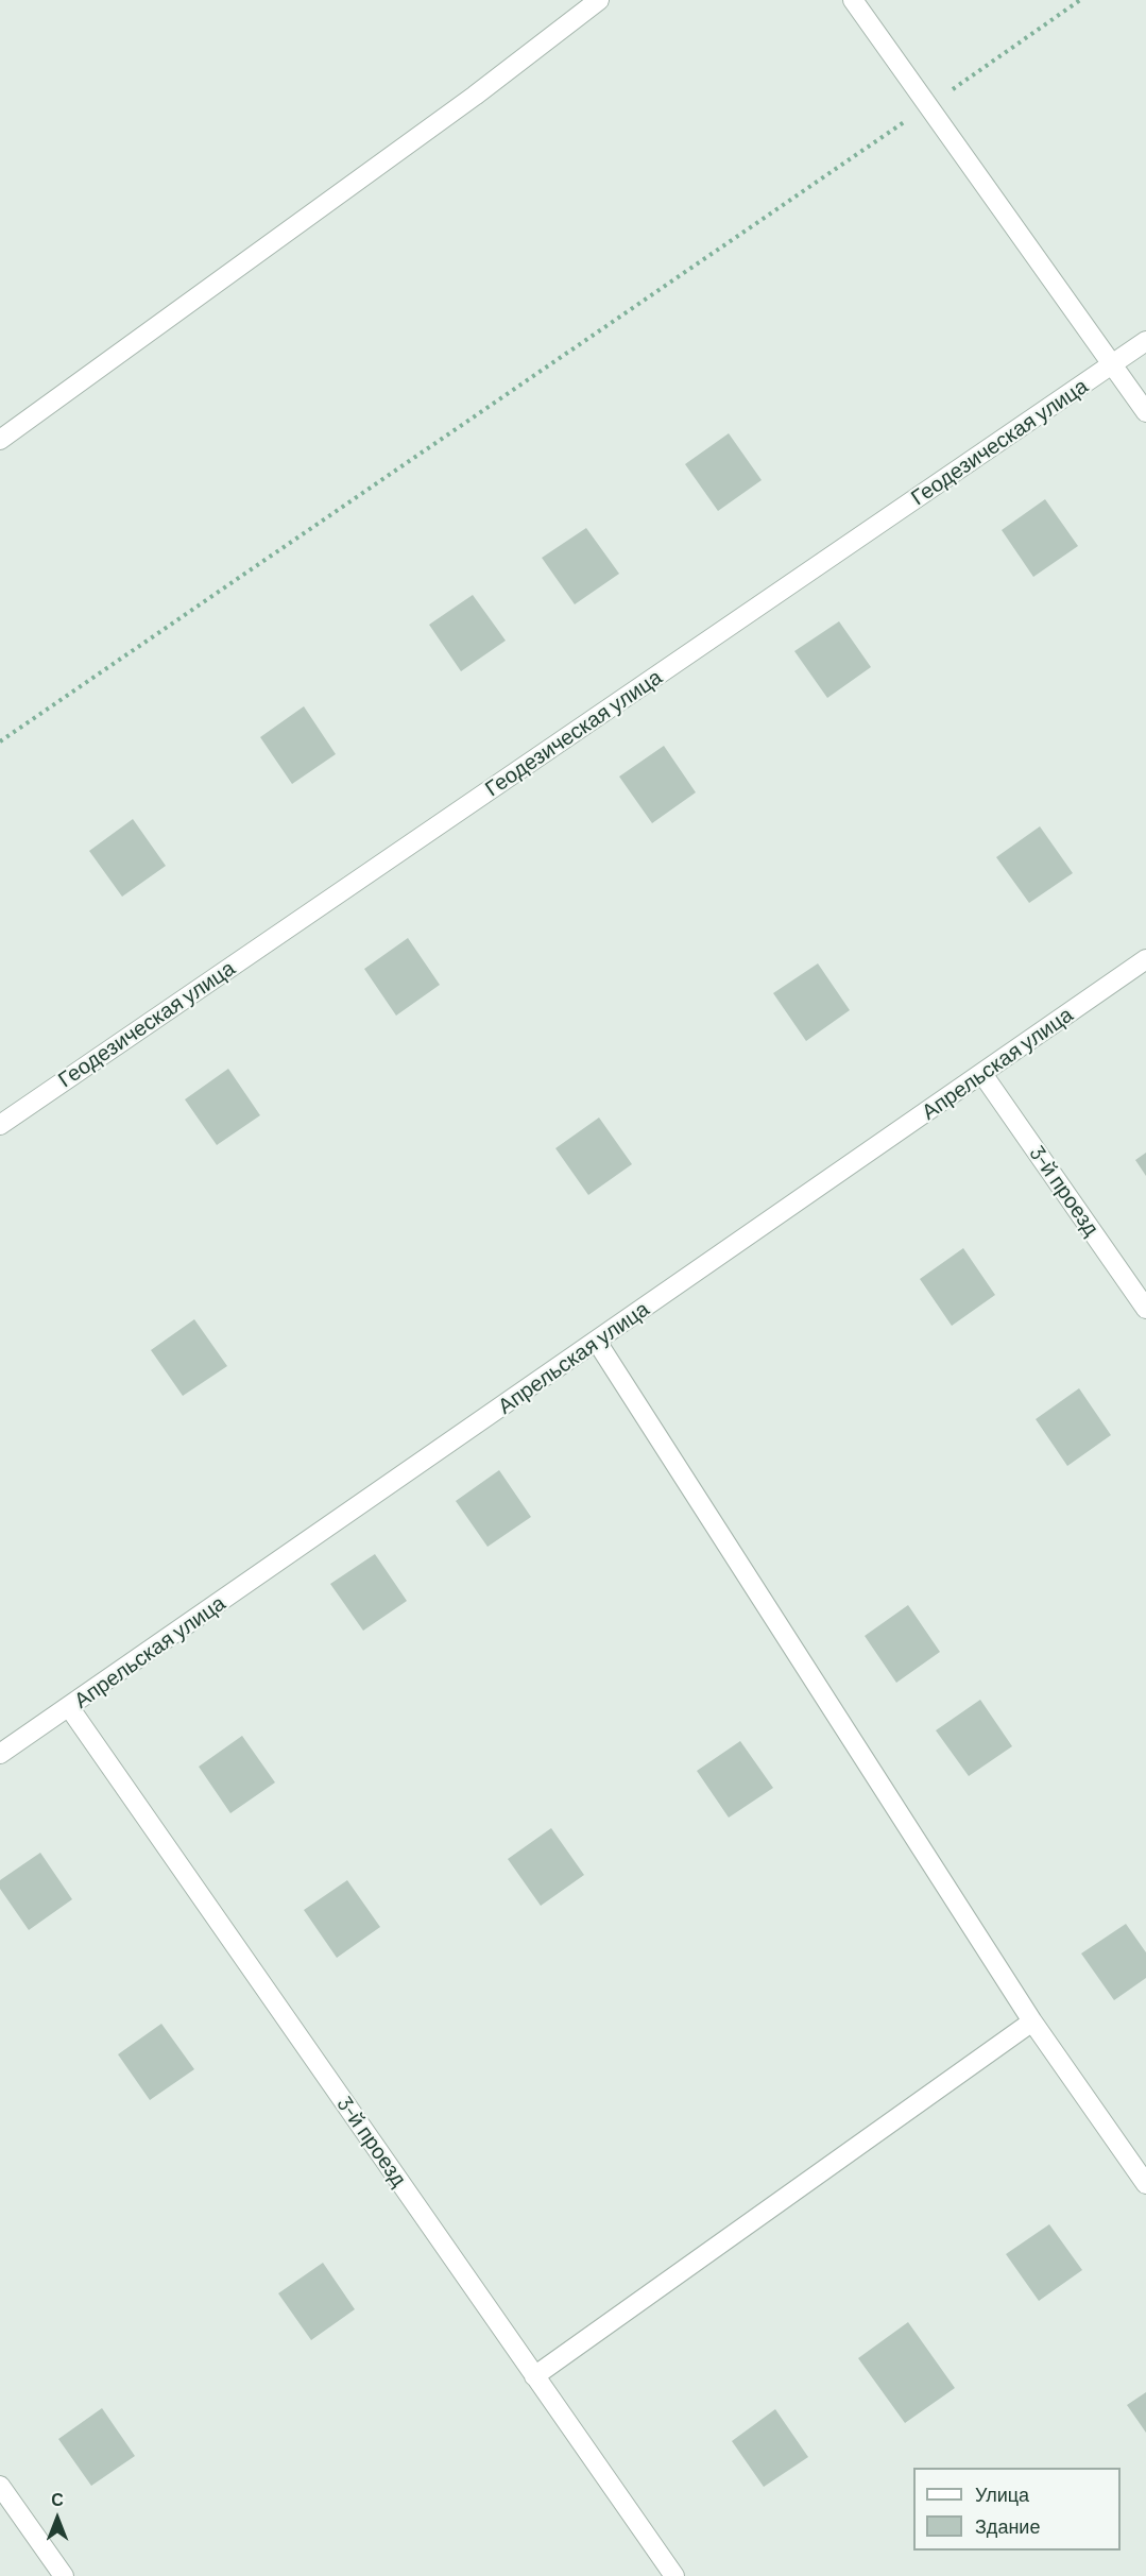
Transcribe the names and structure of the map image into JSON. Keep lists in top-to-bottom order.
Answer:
{
  "streets": {
    "street": ["Геодезическая улица", "Апрельская улица", "3-й проезд"]
  },
  "crossings": [
    ["Апрельская улица", "3-й проезд"]
  ],
  "legend": ["Улица", "Здание"],
  "north": "top"
}
